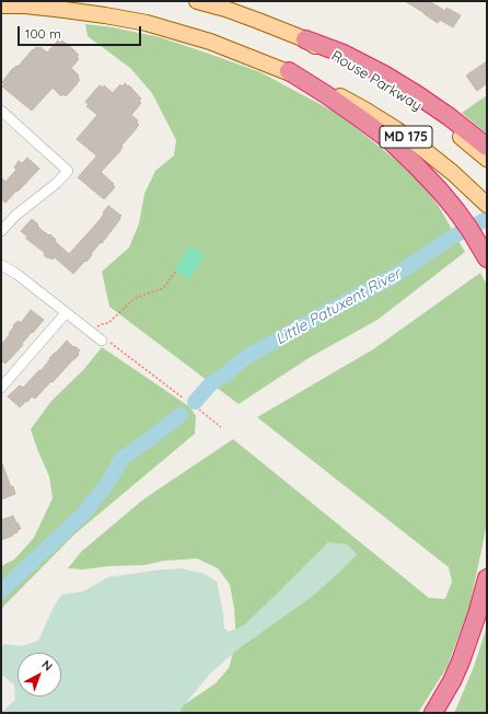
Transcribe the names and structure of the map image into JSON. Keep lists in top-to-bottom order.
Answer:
{
  "streets": {
    "main road": ["Rouse Parkway", "MD 175"]
  },
  "water": ["Little Patuxent River"],
  "scale_bar": "100 m",
  "north": "top right"
}
